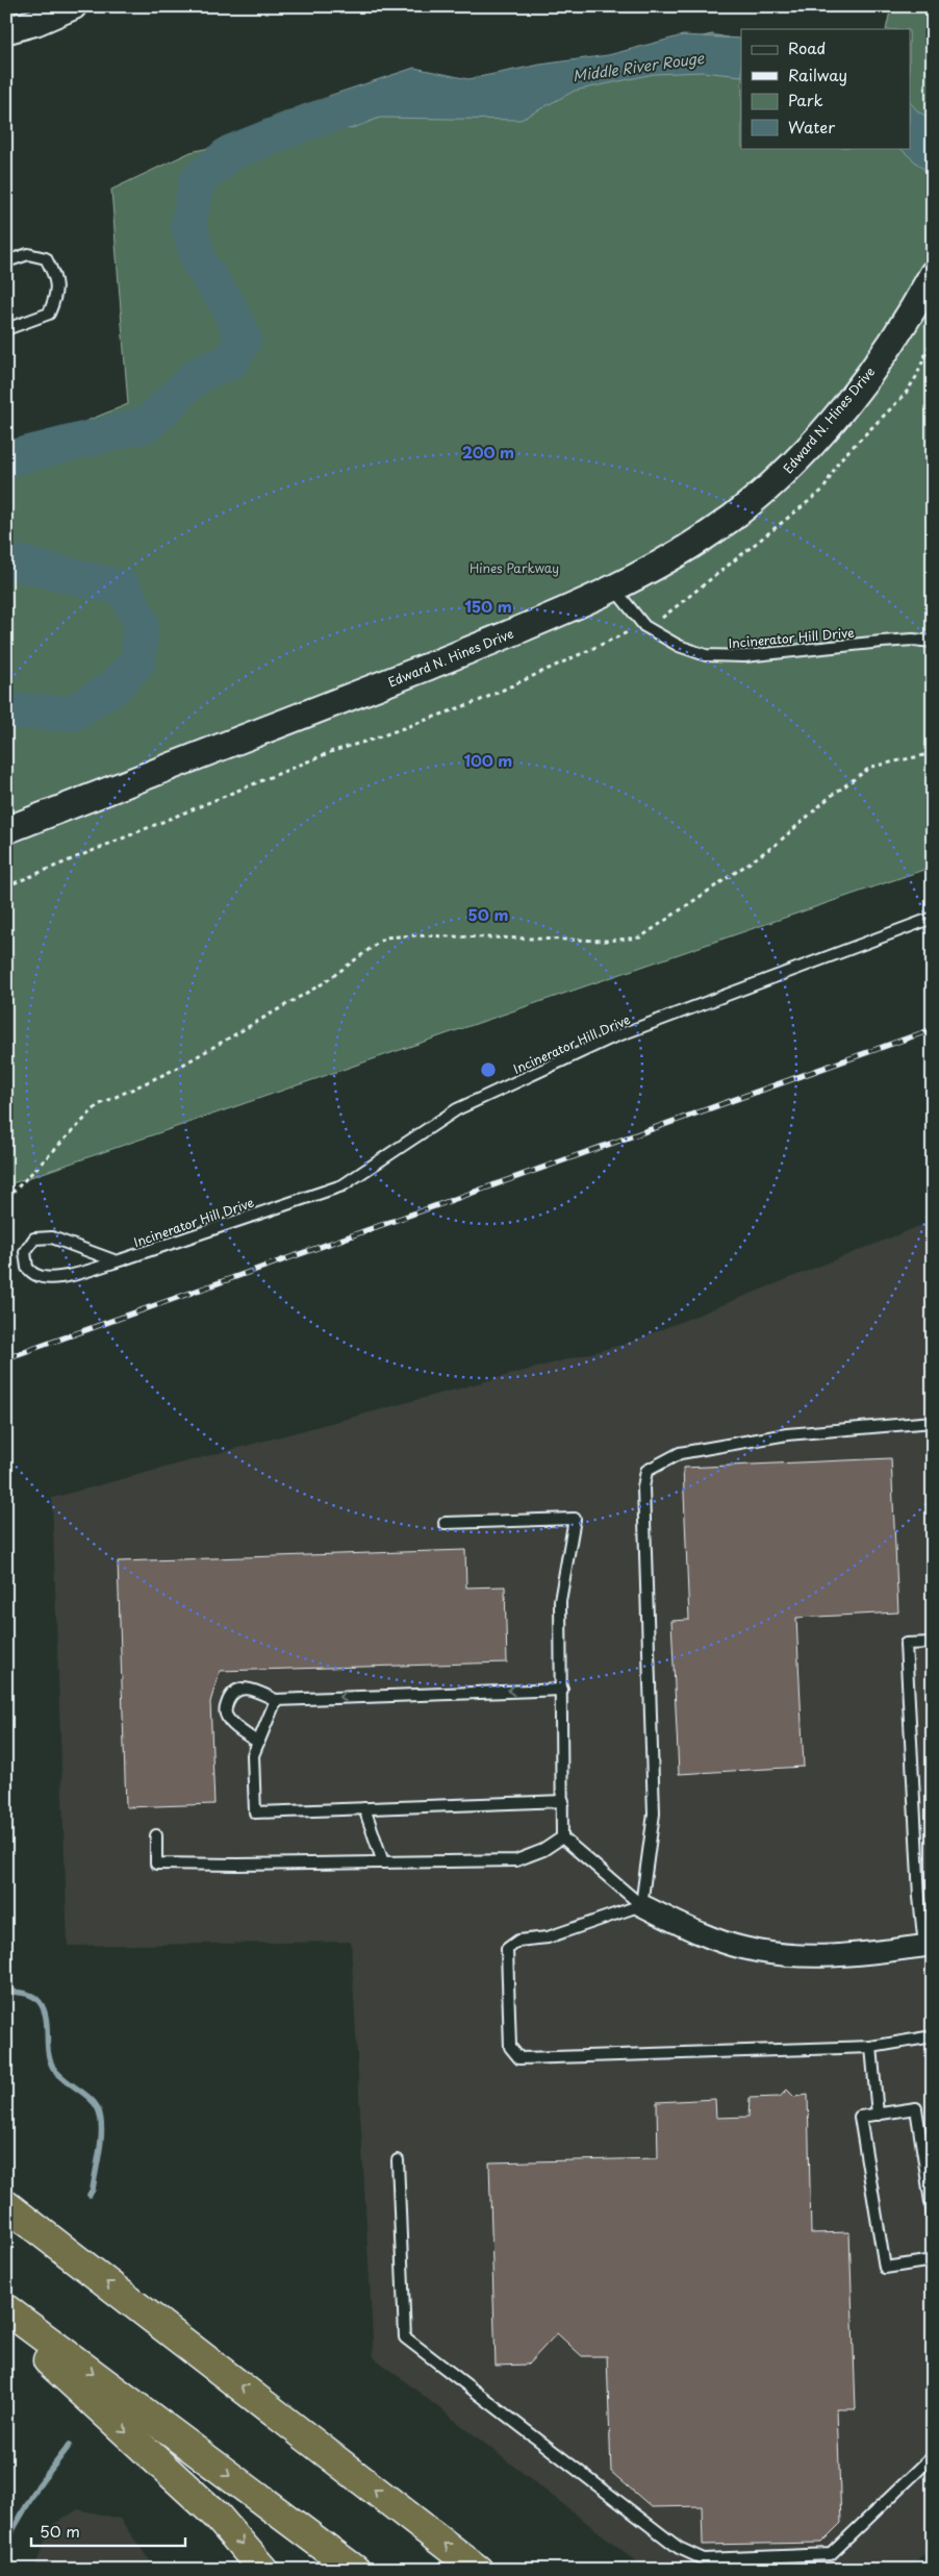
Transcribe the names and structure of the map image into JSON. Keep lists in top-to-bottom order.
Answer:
{
  "streets": {
    "street": ["Edward N. Hines Drive"],
    "lane": ["Incinerator Hill Drive"]
  },
  "crossings": [
    ["Edward N. Hines Drive", "Incinerator Hill Drive"]
  ],
  "water": ["Middle River Rouge"],
  "parks": ["Hines Parkway"],
  "legend": [
    "Road",
    "Railway",
    "Park",
    "Water"
  ],
  "scale_bar": "50 m",
  "rings": [
    "200 m",
    "150 m",
    "100 m",
    "50 m"
  ]
}
